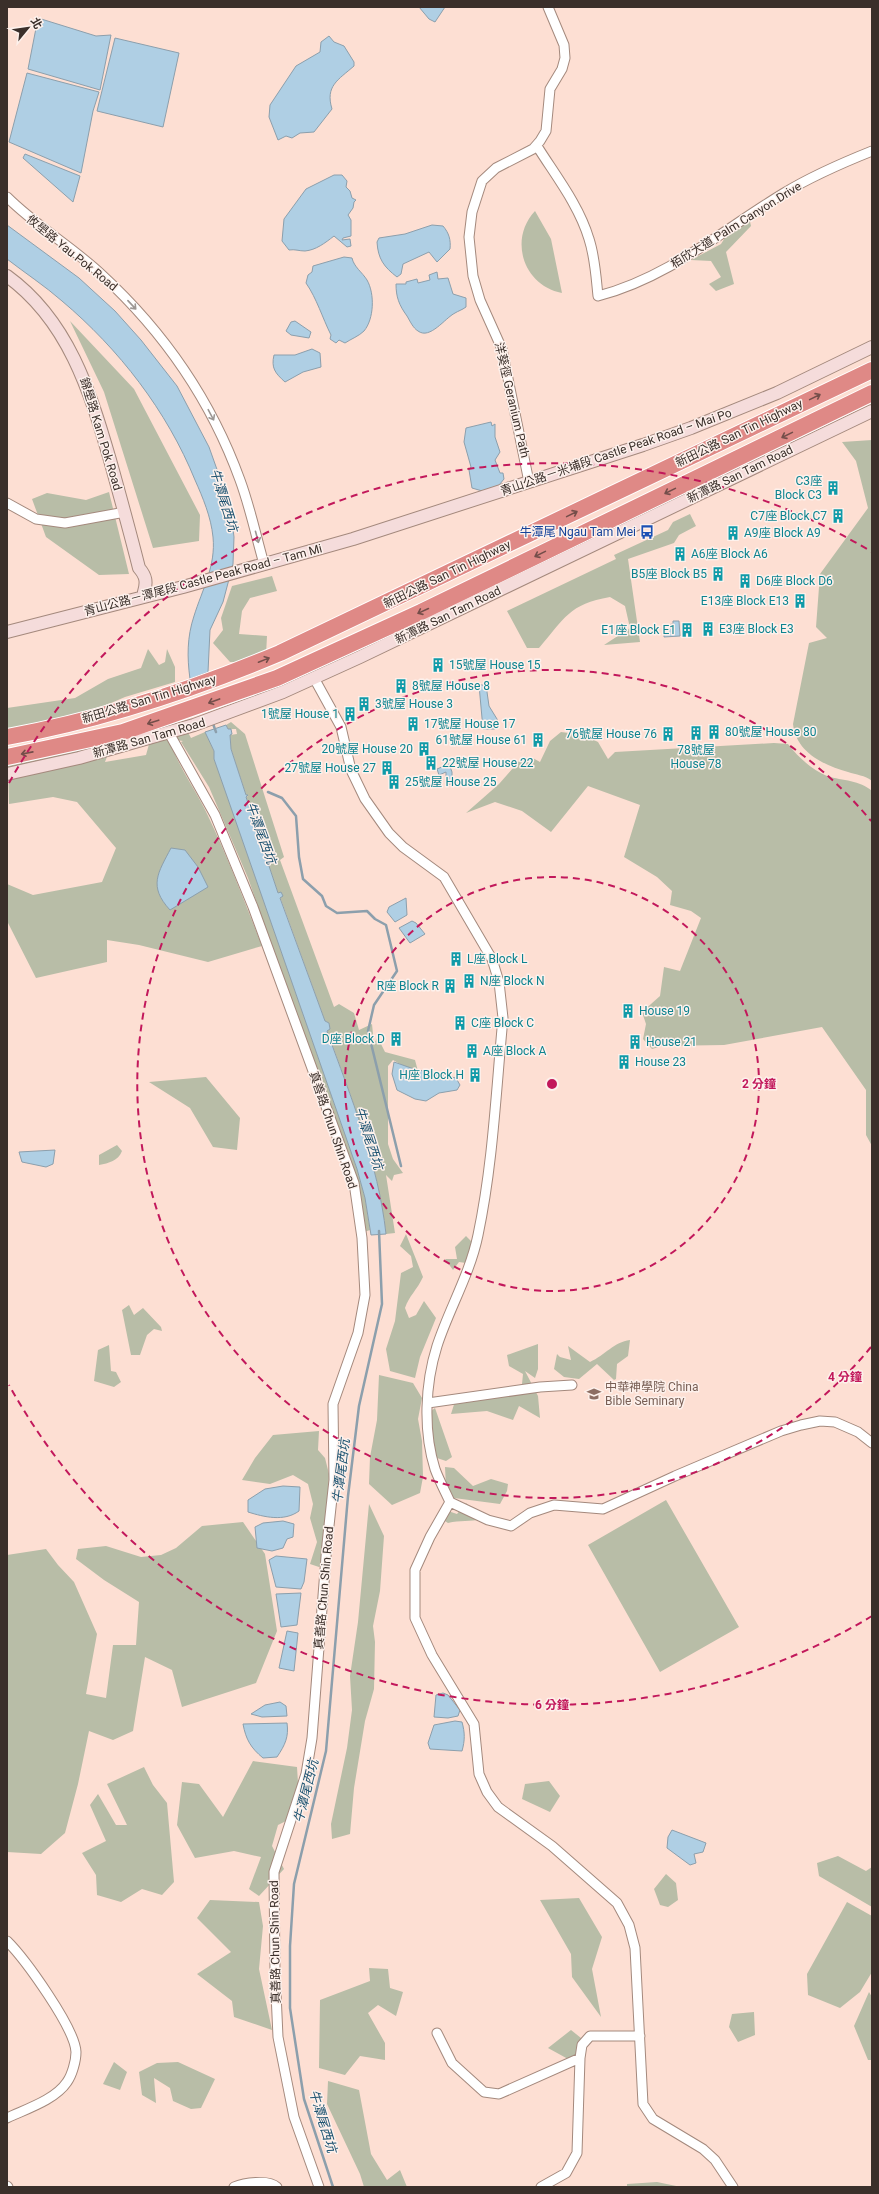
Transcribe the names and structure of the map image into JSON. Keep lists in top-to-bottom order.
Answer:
{
  "streets": {
    "highway": ["新田公路 San Tin Highway"],
    "street": [
      "栢欣大道 Palm Canyon Drive",
      "攸壆路 Yau Pok Road",
      "洋葵徑 Geranium Path",
      "錦壆路 Kam Pok Road",
      "青山公路－米埔段 Castle Peak Road – Mai Po",
      "新潭路 San Tam Road",
      "青山公路－潭尾段 Castle Peak Road – Tam Mi",
      "真善路 Chun Shin Road"
    ]
  },
  "crossings": [
    ["栢欣大道 Palm Canyon Drive", "洋葵徑 Geranium Path"],
    ["攸壆路 Yau Pok Road", "青山公路－潭尾段 Castle Peak Road – Tam Mi"],
    ["洋葵徑 Geranium Path", "青山公路－米埔段 Castle Peak Road – Mai Po"],
    ["新田公路 San Tin Highway", "新潭路 San Tam Road"],
    ["錦壆路 Kam Pok Road", "青山公路－潭尾段 Castle Peak Road – Tam Mi"],
    ["青山公路－米埔段 Castle Peak Road – Mai Po", "青山公路－潭尾段 Castle Peak Road – Tam Mi"],
    ["新潭路 San Tam Road", "真善路 Chun Shin Road"]
  ],
  "one_way": ["攸壆路 Yau Pok Road"],
  "water": ["牛潭尾西坑"],
  "places": {
    "building": [
      "C3座 Block C3",
      "C7座 Block C7",
      "A9座 Block A9",
      "A6座 Block A6",
      "B5座 Block B5",
      "D6座 Block D6",
      "E13座 Block E13",
      "E3座 Block E3",
      "E1座 Block E1",
      "15號屋 House 15",
      "8號屋 House 8",
      "3號屋 House 3",
      "1號屋 House 1",
      "17號屋 House 17",
      "80號屋 House 80",
      "78號屋 House 78",
      "76號屋 House 76",
      "61號屋 House 61",
      "20號屋 House 20",
      "22號屋 House 22",
      "27號屋 House 27",
      "25號屋 House 25",
      "L座 Block L",
      "N座 Block N",
      "R座 Block R",
      "House 19",
      "C座 Block C",
      "D座 Block D",
      "House 21",
      "A座 Block A",
      "House 23",
      "H座 Block H"
    ],
    "bus stop": ["牛潭尾 Ngau Tam Mei"],
    "school or university": ["中華神學院 China Bible Seminary"]
  },
  "north": "top right",
  "rings": ["2 分鐘", "4 分鐘", "6 分鐘"]
}
